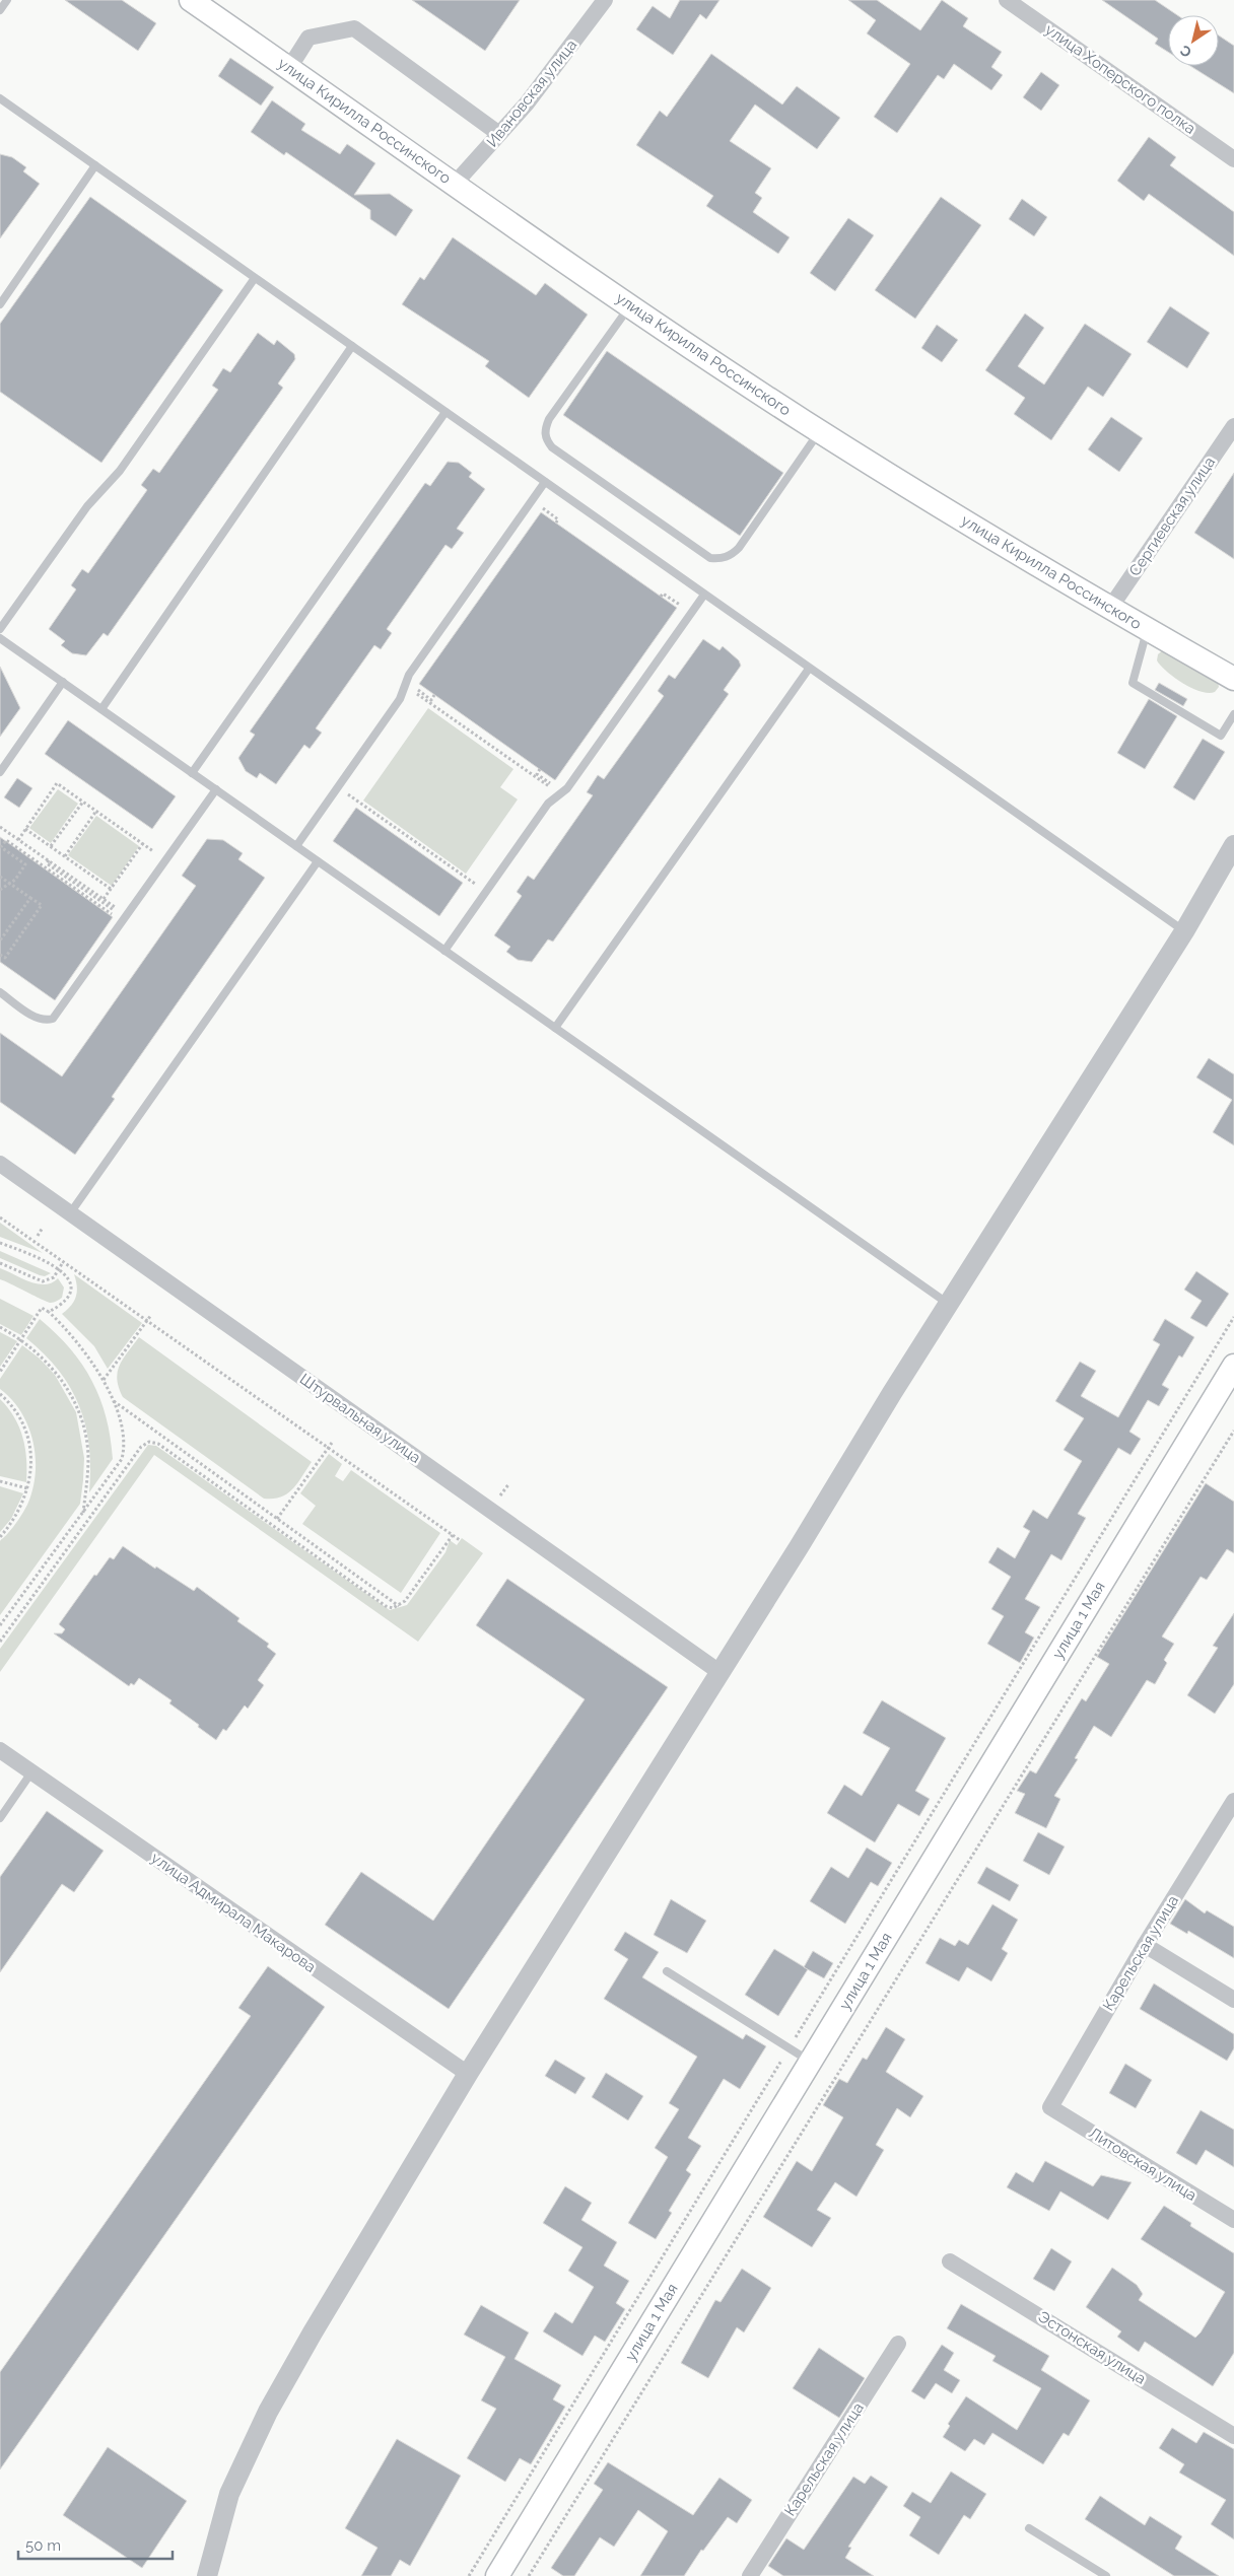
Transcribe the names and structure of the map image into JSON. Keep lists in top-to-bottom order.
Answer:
{
  "streets": {
    "main road": ["улица Кирилла Россинского", "улица 1 Мая"],
    "street": [
      "улица Хоперского полка",
      "Ивановская улица",
      "Сергиевская улица",
      "Штурвальная улица",
      "улица Адмирала Макарова",
      "Карельская улица",
      "Литовская улица",
      "Эстонская улица"
    ]
  },
  "crossings": [
    ["Ивановская улица", "улица Кирилла Россинского"],
    ["улица Кирилла Россинского", "Сергиевская улица"],
    ["Карельская улица", "Литовская улица"]
  ],
  "scale_bar": "50 m",
  "north": "bottom left"
}
